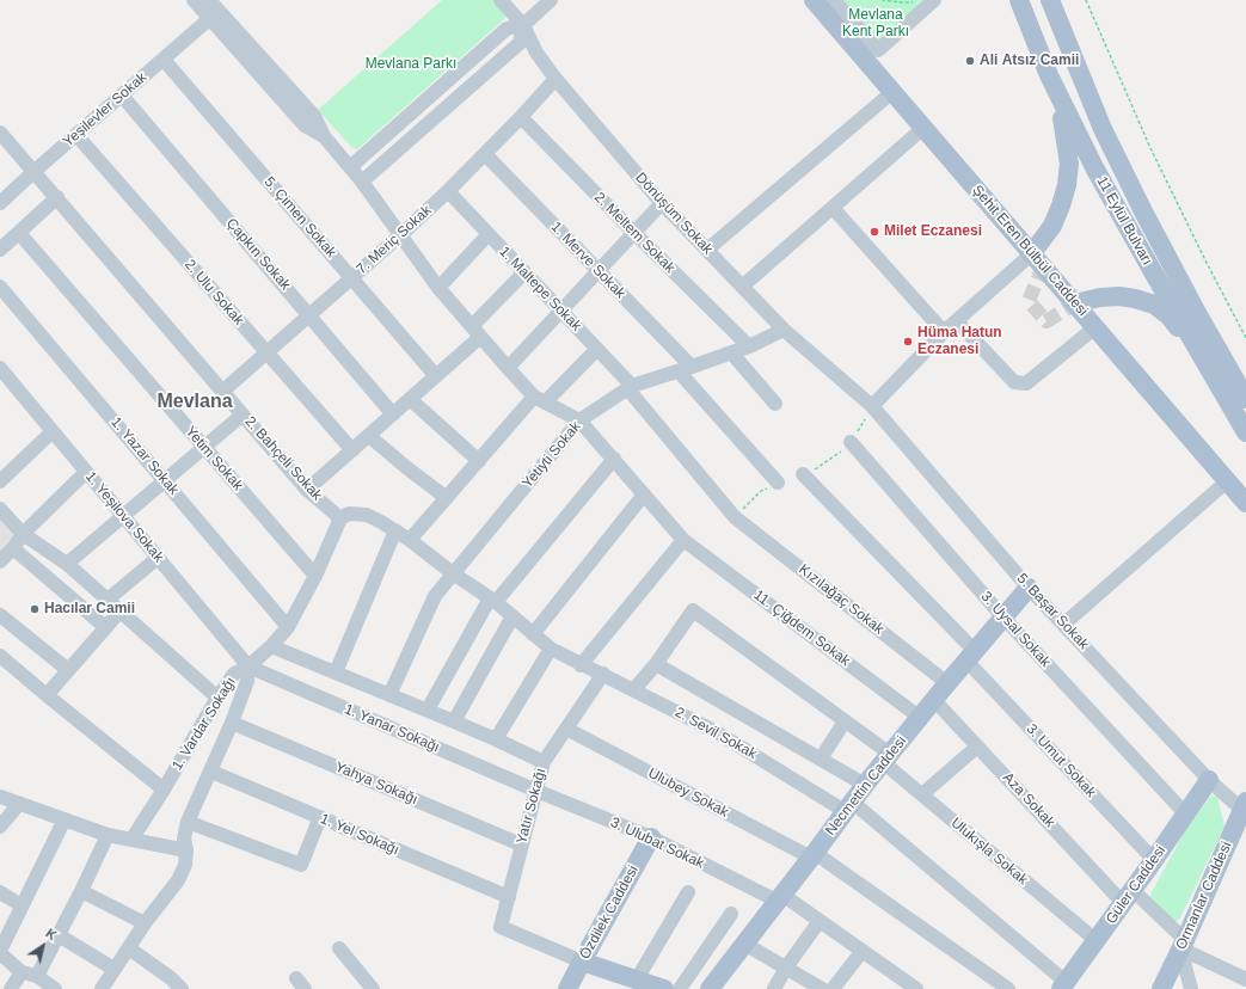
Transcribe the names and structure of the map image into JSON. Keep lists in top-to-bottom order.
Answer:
{
  "streets": {
    "main road": [
      "11 Eylül Bulvarı",
      "Şehit Eren Bülbül Caddesi",
      "Necmettin Caddesi",
      "Güler Caddesi",
      "Ormanlar Caddesi",
      "Özdilek Caddesi"
    ],
    "street": [
      "Yeşilevler Sokak",
      "Dönüşüm Sokak",
      "5. Çimen Sokak",
      "2. Meltem Sokak",
      "7. Meriç Sokak",
      "Çapkın Sokak",
      "1. Merve Sokak",
      "1. Maltepe Sokak",
      "2. Ulu Sokak",
      "Yetiyti Sokak",
      "1. Yazar Sokak",
      "Yetim Sokak",
      "2. Bahçeli Sokak",
      "1. Yeşilova Sokak",
      "Kızılağaç Sokak",
      "5. Başar Sokak",
      "11. Çiğdem Sokak",
      "3. Uysal Sokak",
      "1. Vardar Sokağı",
      "1. Yanar Sokağı",
      "2. Sevil Sokak",
      "3. Umut Sokak",
      "Yahya Sokağı",
      "Ulubey Sokak",
      "Aza Sokak",
      "Yatır Sokağı",
      "1. Yel Sokağı",
      "3. Ulubat Sokak",
      "Ulukışla Sokak"
    ]
  },
  "crossings": [
    ["Yeşilevler Sokak", "5. Çimen Sokak"],
    ["Yeşilevler Sokak", "Çapkın Sokak"],
    ["Yeşilevler Sokak", "2. Ulu Sokak"],
    ["Yeşilevler Sokak", "2. Bahçeli Sokak"],
    ["Dönüşüm Sokak", "7. Meriç Sokak"],
    ["Dönüşüm Sokak", "Yetiyti Sokak"],
    ["Dönüşüm Sokak", "5. Başar Sokak"],
    ["5. Çimen Sokak", "7. Meriç Sokak"],
    ["2. Meltem Sokak", "7. Meriç Sokak"],
    ["2. Meltem Sokak", "Yetiyti Sokak"],
    ["7. Meriç Sokak", "Çapkın Sokak"],
    ["7. Meriç Sokak", "1. Merve Sokak"],
    ["7. Meriç Sokak", "1. Maltepe Sokak"],
    ["7. Meriç Sokak", "2. Ulu Sokak"],
    ["7. Meriç Sokak", "2. Bahçeli Sokak"],
    ["1. Merve Sokak", "Yetiyti Sokak"],
    ["1. Maltepe Sokak", "Yetiyti Sokak"],
    ["1. Maltepe Sokak", "Kızılağaç Sokak"],
    ["Yetiyti Sokak", "Kızılağaç Sokak"],
    ["Yetiyti Sokak", "11. Çiğdem Sokak"],
    ["1. Yazar Sokak", "1. Vardar Sokağı"],
    ["Yetim Sokak", "1. Vardar Sokağı"],
    ["2. Bahçeli Sokak", "1. Vardar Sokağı"],
    ["1. Yeşilova Sokak", "1. Vardar Sokağı"],
    ["1. Yeşilova Sokak", "1. Yanar Sokağı"],
    ["Kızılağaç Sokak", "Necmettin Caddesi"],
    ["5. Başar Sokak", "Necmettin Caddesi"],
    ["5. Başar Sokak", "Güler Caddesi"],
    ["5. Başar Sokak", "Ormanlar Caddesi"],
    ["11. Çiğdem Sokak", "Necmettin Caddesi"],
    ["3. Uysal Sokak", "Necmettin Caddesi"],
    ["3. Uysal Sokak", "Güler Caddesi"],
    ["1. Vardar Sokağı", "1. Yanar Sokağı"],
    ["1. Yanar Sokağı", "Yatır Sokağı"],
    ["1. Yanar Sokağı", "3. Ulubat Sokak"],
    ["2. Sevil Sokak", "Necmettin Caddesi"],
    ["2. Sevil Sokak", "Yatır Sokağı"],
    ["2. Sevil Sokak", "Güler Caddesi"],
    ["3. Umut Sokak", "Necmettin Caddesi"],
    ["3. Umut Sokak", "Güler Caddesi"],
    ["Yahya Sokağı", "Yatır Sokağı"],
    ["Necmettin Caddesi", "Ulubey Sokak"],
    ["Necmettin Caddesi", "Aza Sokak"],
    ["Necmettin Caddesi", "3. Ulubat Sokak"],
    ["Necmettin Caddesi", "Ulukışla Sokak"],
    ["Ulubey Sokak", "Yatır Sokağı"],
    ["Aza Sokak", "Güler Caddesi"],
    ["Aza Sokak", "Ormanlar Caddesi"],
    ["Yatır Sokağı", "1. Yel Sokağı"],
    ["Yatır Sokağı", "3. Ulubat Sokak"],
    ["Yatır Sokağı", "Özdilek Caddesi"],
    ["3. Ulubat Sokak", "Özdilek Caddesi"],
    ["Ulukışla Sokak", "Güler Caddesi"]
  ],
  "districts": ["Mevlana"],
  "parks": ["Mevlana Kent Parkı", "Mevlana Parkı"],
  "places": [
    "Ali Atsız Camii",
    "Milet Eczanesi",
    "Hüma Hatun Eczanesi",
    "Hacılar Camii"
  ],
  "north": "top right"
}
